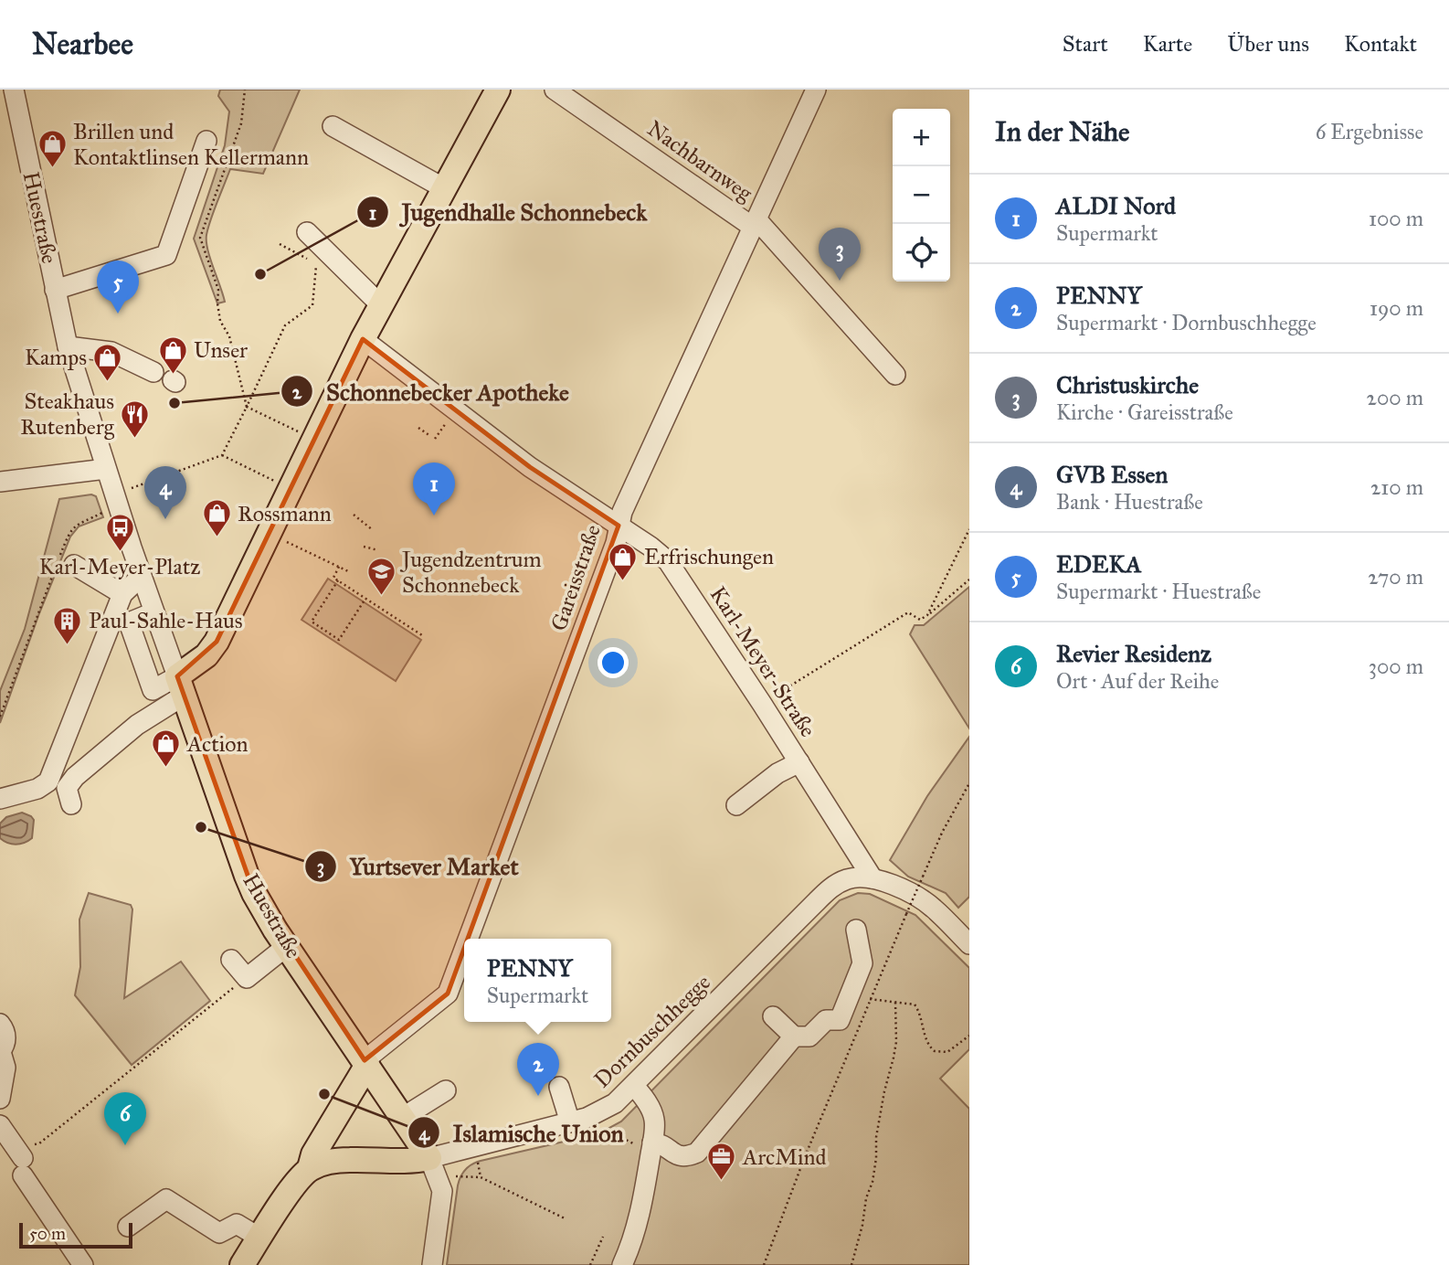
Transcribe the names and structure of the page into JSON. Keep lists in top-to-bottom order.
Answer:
{
  "streets": {
    "main road": ["Huestraße"],
    "street": [
      "Nachbarnweg",
      "Gareisstraße",
      "Karl-Meyer-Straße",
      "Dornbuschhegge"
    ]
  },
  "crossings": [
    ["Nachbarnweg", "Gareisstraße"],
    ["Huestraße", "Gareisstraße"],
    ["Huestraße", "Dornbuschhegge"],
    ["Gareisstraße", "Karl-Meyer-Straße"],
    ["Karl-Meyer-Straße", "Dornbuschhegge"]
  ],
  "places": {
    "shop": [
      "Brillen und Kontaktlinsen Kellermann",
      "Unser",
      "Kamps",
      "Rossmann",
      "Erfrischungen",
      "Action"
    ],
    "other": [
      "Jugendhalle Schonnebeck",
      "Schonnebecker Apotheke",
      "Yurtsever Market",
      "Islamische Union"
    ],
    "restaurant": ["Steakhaus Rutenberg"],
    "bus stop": ["Karl-Meyer-Platz"],
    "school or university": ["Jugendzentrum Schonnebeck"],
    "building": ["Paul-Sahle-Haus"],
    "office": ["ArcMind"]
  },
  "scale_bar": "50 m",
  "page": {
    "header": "Nearbee",
    "nav": [
      "Start",
      "Karte",
      "Über uns",
      "Kontakt"
    ],
    "heading": ["In der Nähe", "6 Ergebnisse"],
    "map_buttons": ["+", "−"],
    "list": [
      {
        "mark": "1",
        "name": "ALDI Nord",
        "note": "Supermarkt",
        "value": "100 m"
      },
      {
        "mark": "2",
        "name": "PENNY",
        "note": "Supermarkt · Dornbuschhegge",
        "value": "190 m"
      },
      {
        "mark": "3",
        "name": "Christuskirche",
        "note": "Kirche · Gareisstraße",
        "value": "200 m"
      },
      {
        "mark": "4",
        "name": "GVB Essen",
        "note": "Bank · Huestraße",
        "value": "210 m"
      },
      {
        "mark": "5",
        "name": "EDEKA",
        "note": "Supermarkt · Huestraße",
        "value": "270 m"
      },
      {
        "mark": "6",
        "name": "Revier Residenz",
        "note": "Ort · Auf der Reihe",
        "value": "300 m"
      }
    ],
    "pins": [
      "3",
      "5",
      "1",
      "4",
      "2",
      "6"
    ],
    "popup": ["PENNY", "Supermarkt"],
    "scale": "50 m"
  }
}
